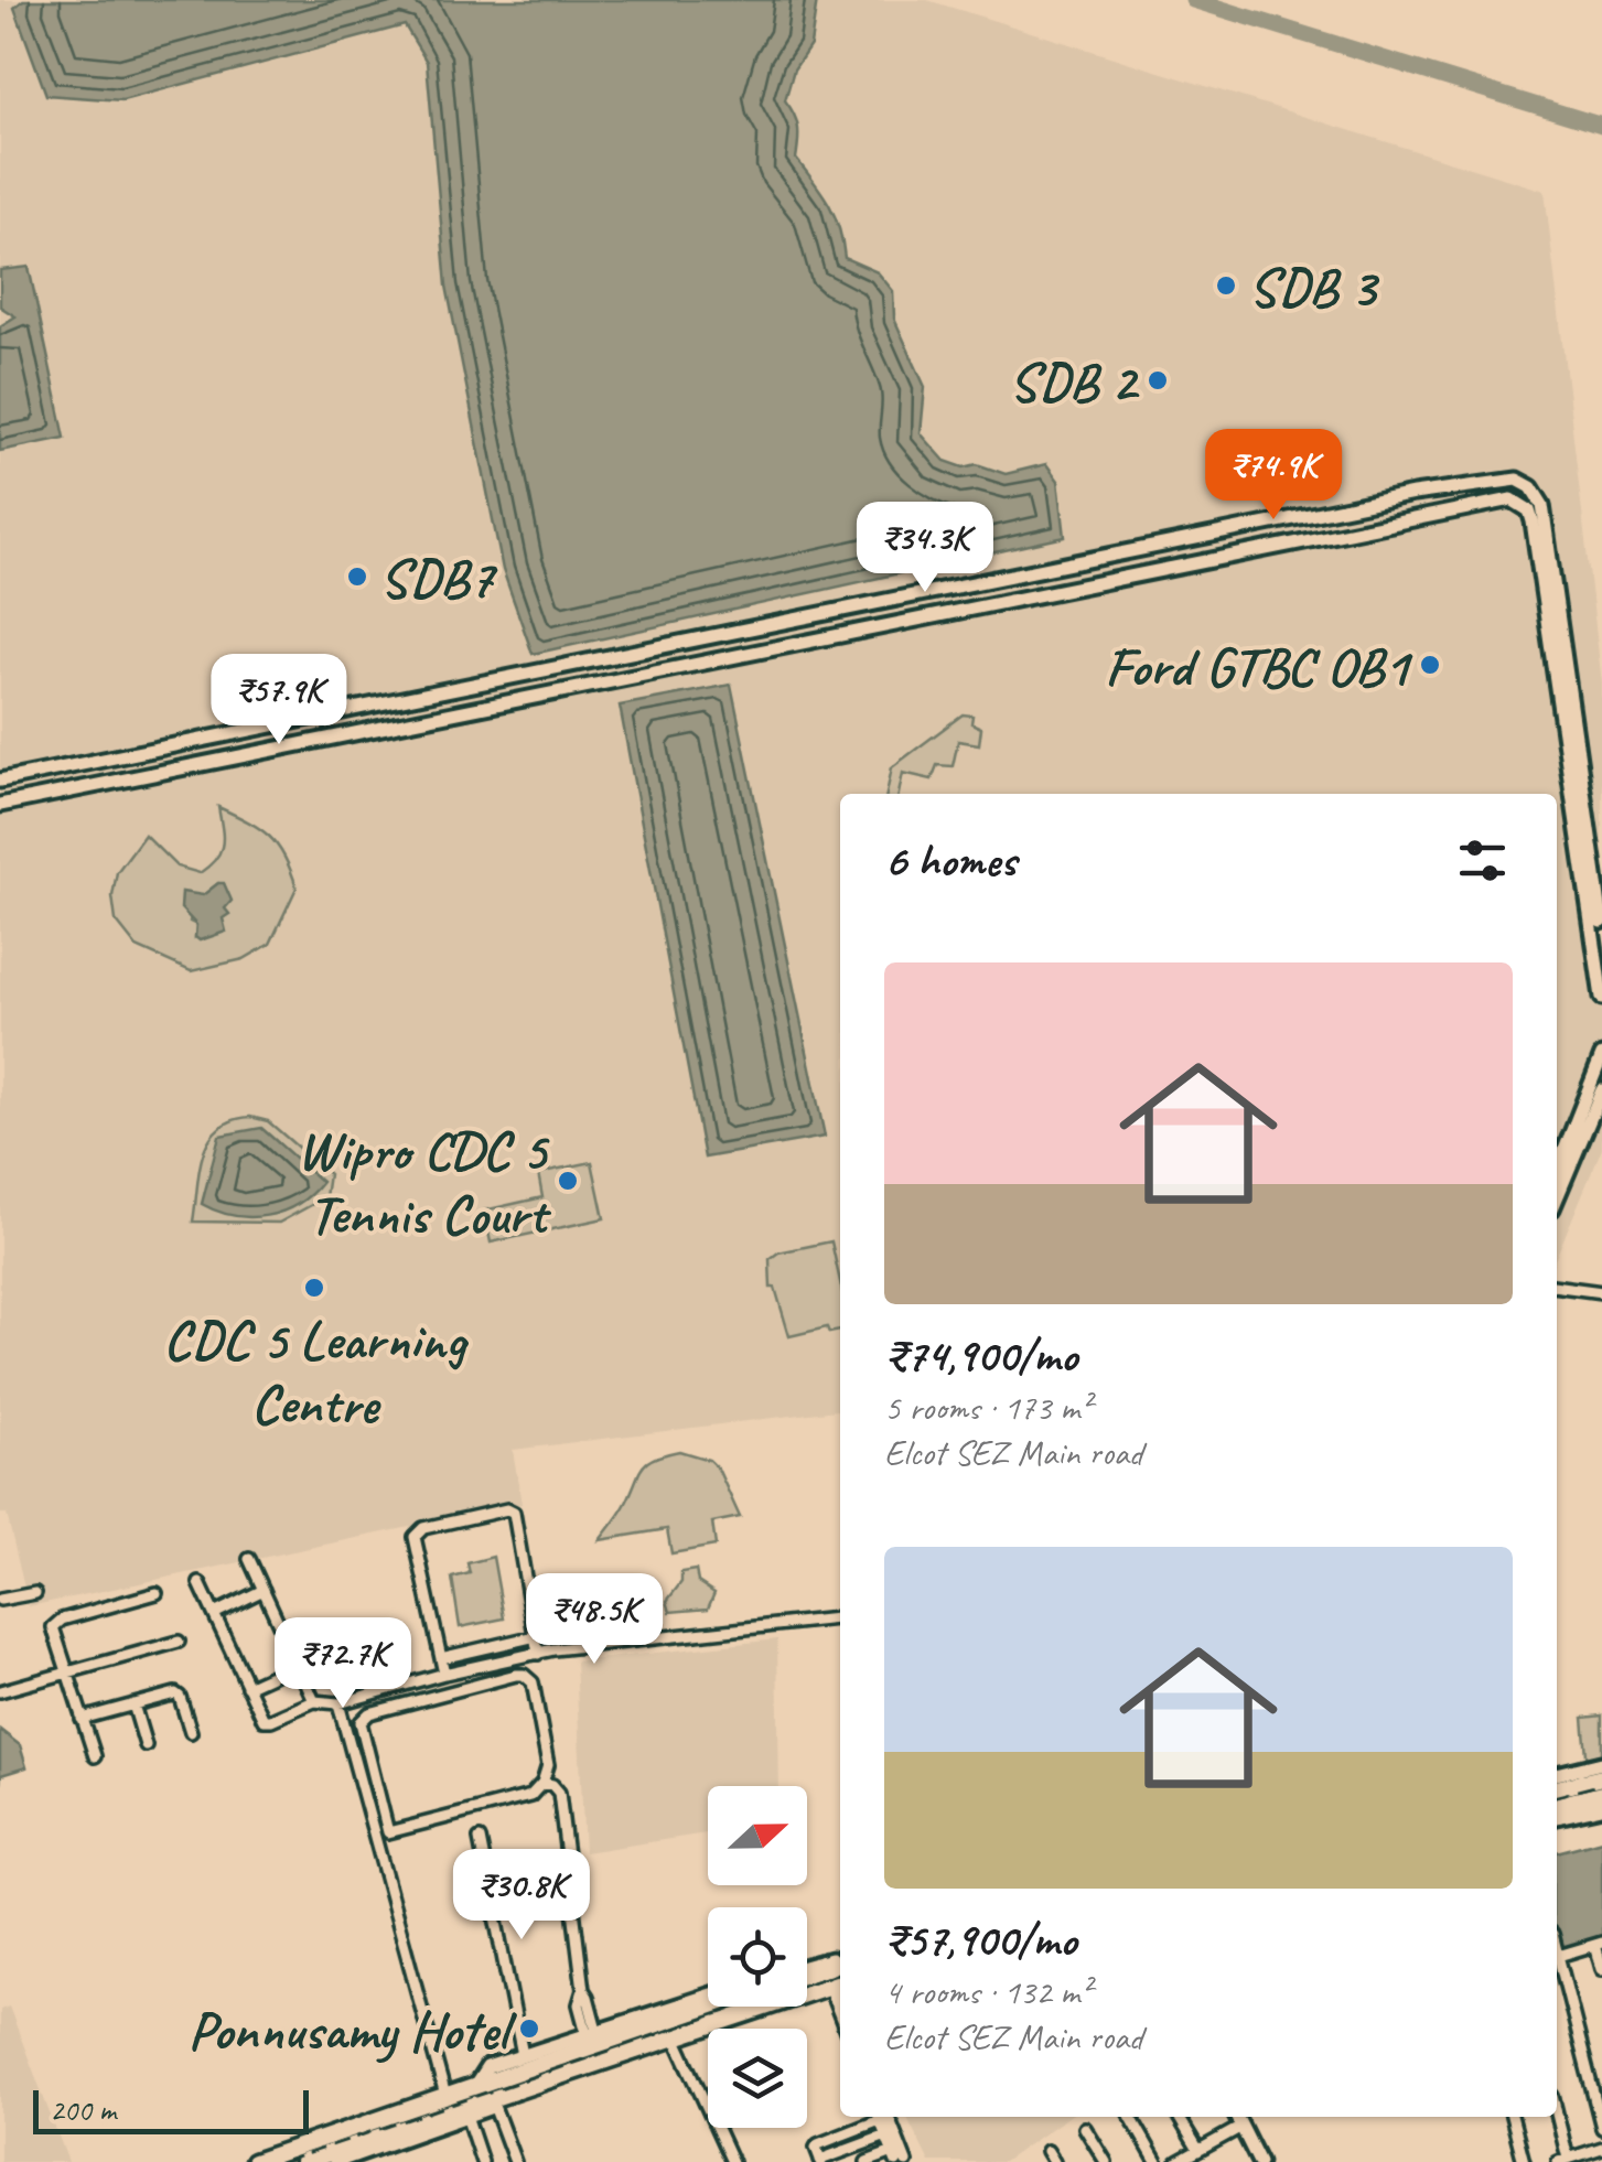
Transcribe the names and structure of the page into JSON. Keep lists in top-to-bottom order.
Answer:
{
  "places": [
    "SDB 3",
    "SDB 2",
    "SDB7",
    "Ford GTBC OB1",
    "Wipro CDC 5 Tennis Court",
    "CDC 5 Learning Centre",
    "Ponnusamy Hotel"
  ],
  "scale_bar": "200 m",
  "north": "right",
  "page": {
    "price": [
      "₹74.9K",
      "₹34.3K",
      "₹57.9K",
      "₹48.5K",
      "₹72.7K",
      "₹30.8K"
    ],
    "heading": "6 homes",
    "list": [
      {
        "name": "₹74,900/mo",
        "note": "5 rooms · 173 m² · Elcot SEZ Main road"
      },
      {
        "name": "₹57,900/mo",
        "note": "4 rooms · 132 m² · Elcot SEZ Main road"
      }
    ],
    "scale": "200 m"
  }
}
